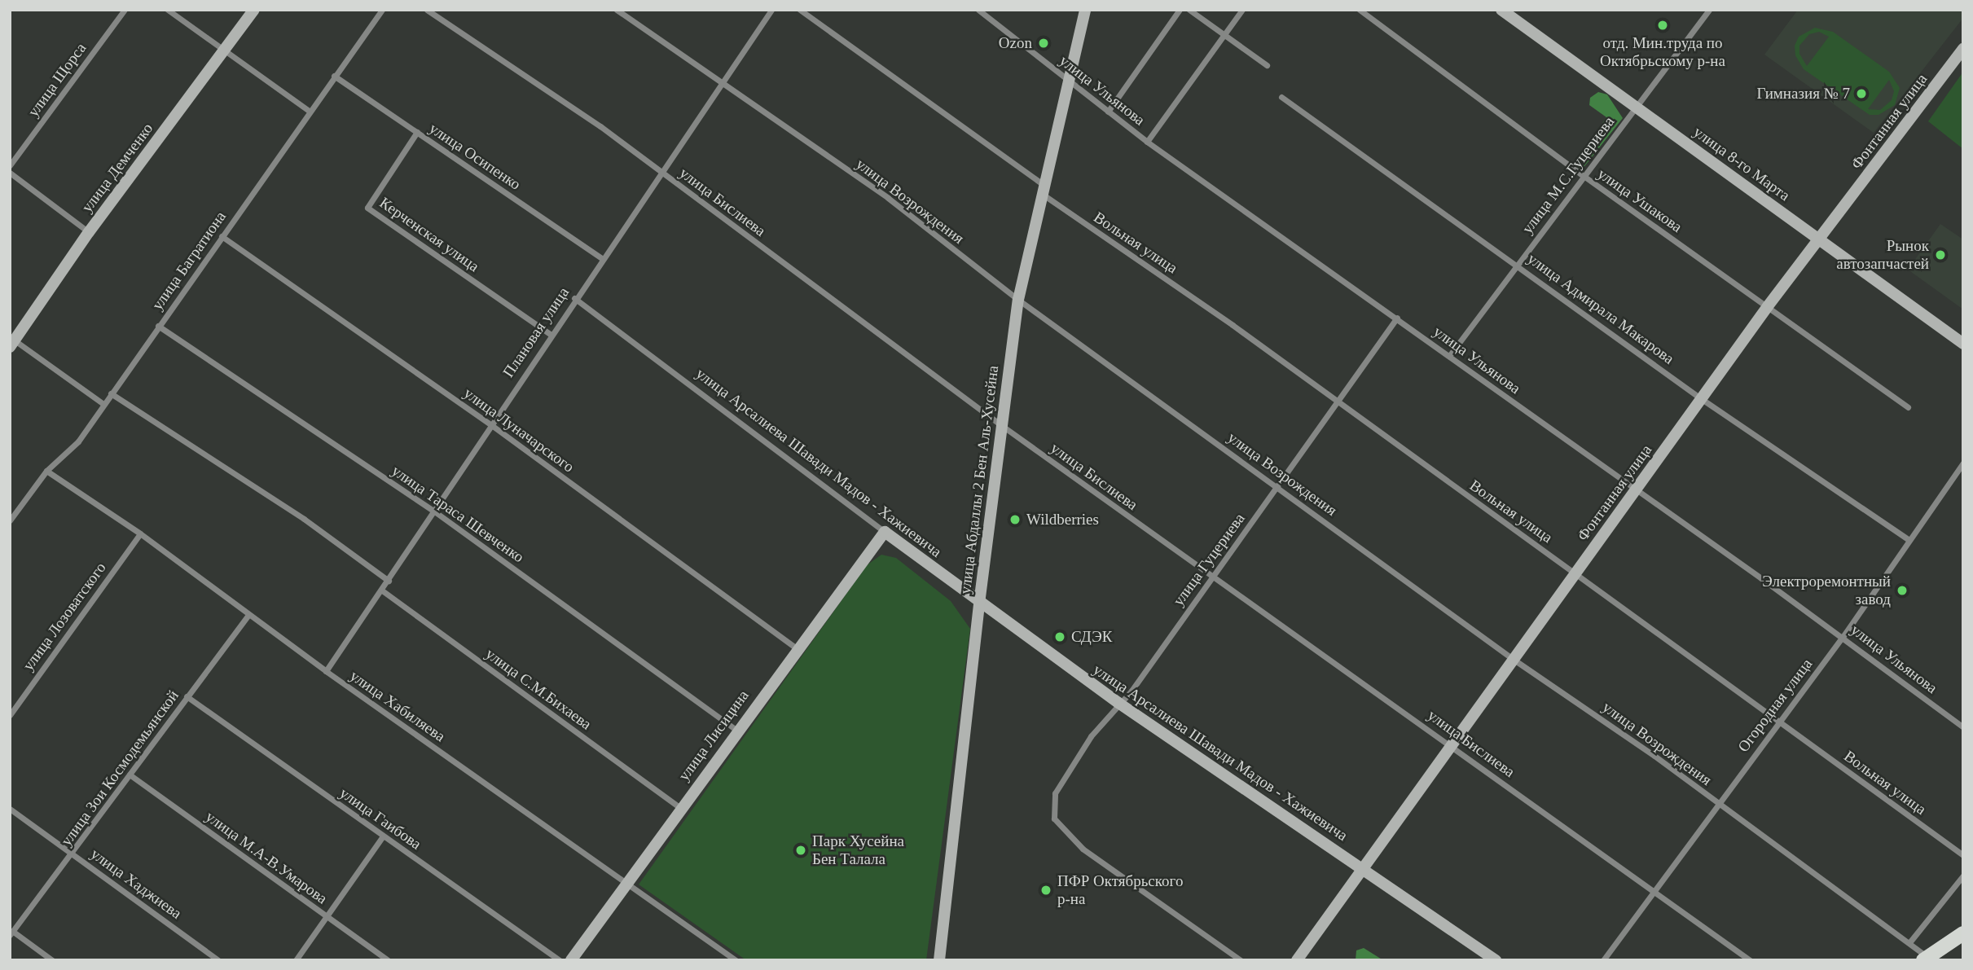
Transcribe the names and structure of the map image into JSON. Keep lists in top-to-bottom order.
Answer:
{
  "streets": {
    "street": [
      "улица Щорса",
      "улица Ульянова",
      "Фонтанная улица",
      "улица Осипенко",
      "улица 8-го Марта",
      "улица Демченко",
      "улица М.С.Гуцериева",
      "улица Ушакова",
      "улица Возрождения",
      "улица Бислиева",
      "Керченская улица",
      "Вольная улица",
      "улица Багратиона",
      "улица Адмирала Макарова",
      "Плановая улица",
      "улица Луначарского",
      "улица Арсалиева Шавади Мадов - Хажиевича",
      "улица Абдаллы 2 Бен Аль-Хусейна",
      "улица Тараса Шевченко",
      "улица Гуцериева",
      "улица Лозоватского",
      "улица С.М.Бихаева",
      "Огородная улица",
      "улица Хабиляева",
      "улица Лисицина",
      "улица Зои Космодемьянской",
      "улица Гаибова",
      "улица М.А-В.Умарова",
      "улица Хаджиева"
    ]
  },
  "crossings": [
    ["улица Ульянова", "Фонтанная улица"],
    ["улица Ульянова", "улица М.С.Гуцериева"],
    ["улица Ульянова", "улица Абдаллы 2 Бен Аль-Хусейна"],
    ["улица Ульянова", "улица Гуцериева"],
    ["улица Ульянова", "Огородная улица"],
    ["Фонтанная улица", "улица 8-го Марта"],
    ["Фонтанная улица", "улица Ушакова"],
    ["Фонтанная улица", "улица Возрождения"],
    ["Фонтанная улица", "улица Бислиева"],
    ["Фонтанная улица", "Вольная улица"],
    ["Фонтанная улица", "улица Адмирала Макарова"],
    ["Фонтанная улица", "улица Арсалиева Шавади Мадов - Хажиевича"],
    ["улица Осипенко", "Керченская улица"],
    ["улица Осипенко", "улица Багратиона"],
    ["улица Осипенко", "Плановая улица"],
    ["улица 8-го Марта", "улица М.С.Гуцериева"],
    ["улица М.С.Гуцериева", "улица Ушакова"],
    ["улица М.С.Гуцериева", "улица Адмирала Макарова"],
    ["улица Возрождения", "Плановая улица"],
    ["улица Возрождения", "улица Абдаллы 2 Бен Аль-Хусейна"],
    ["улица Возрождения", "улица Гуцериева"],
    ["улица Возрождения", "Огородная улица"],
    ["улица Бислиева", "Плановая улица"],
    ["улица Бислиева", "улица Абдаллы 2 Бен Аль-Хусейна"],
    ["улица Бислиева", "улица Гуцериева"],
    ["улица Бислиева", "Огородная улица"],
    ["Керченская улица", "Плановая улица"],
    ["Вольная улица", "улица Абдаллы 2 Бен Аль-Хусейна"],
    ["Вольная улица", "улица Гуцериева"],
    ["Вольная улица", "Огородная улица"],
    ["улица Багратиона", "улица Луначарского"],
    ["улица Багратиона", "улица Тараса Шевченко"],
    ["улица Багратиона", "улица Хабиляева"],
    ["улица Адмирала Макарова", "Огородная улица"],
    ["Плановая улица", "улица Луначарского"],
    ["Плановая улица", "улица Арсалиева Шавади Мадов - Хажиевича"],
    ["Плановая улица", "улица Тараса Шевченко"],
    ["Плановая улица", "улица С.М.Бихаева"],
    ["Плановая улица", "улица Хабиляева"],
    ["улица Луначарского", "улица Лисицина"],
    ["улица Арсалиева Шавади Мадов - Хажиевича", "улица Абдаллы 2 Бен Аль-Хусейна"],
    ["улица Арсалиева Шавади Мадов - Хажиевича", "улица Гуцериева"],
    ["улица Арсалиева Шавади Мадов - Хажиевича", "улица Лисицина"],
    ["улица Тараса Шевченко", "улица Лисицина"],
    ["улица Лозоватского", "улица Хабиляева"],
    ["улица С.М.Бихаева", "улица Лисицина"],
    ["улица Хабиляева", "улица Лисицина"],
    ["улица Хабиляева", "улица Зои Космодемьянской"],
    ["улица Зои Космодемьянской", "улица Гаибова"],
    ["улица Зои Космодемьянской", "улица М.А-В.Умарова"],
    ["улица Зои Космодемьянской", "улица Хаджиева"]
  ],
  "places": [
    "отд. Мин.труда по Октябрьскому р-на",
    "Ozon",
    "Гимназия № 7",
    "Рынок автозапчастей",
    "Wildberries",
    "Электроремонтный завод",
    "СДЭК",
    "Парк Хусейна Бен Талала",
    "ПФР Октябрьского р-на"
  ]
}
